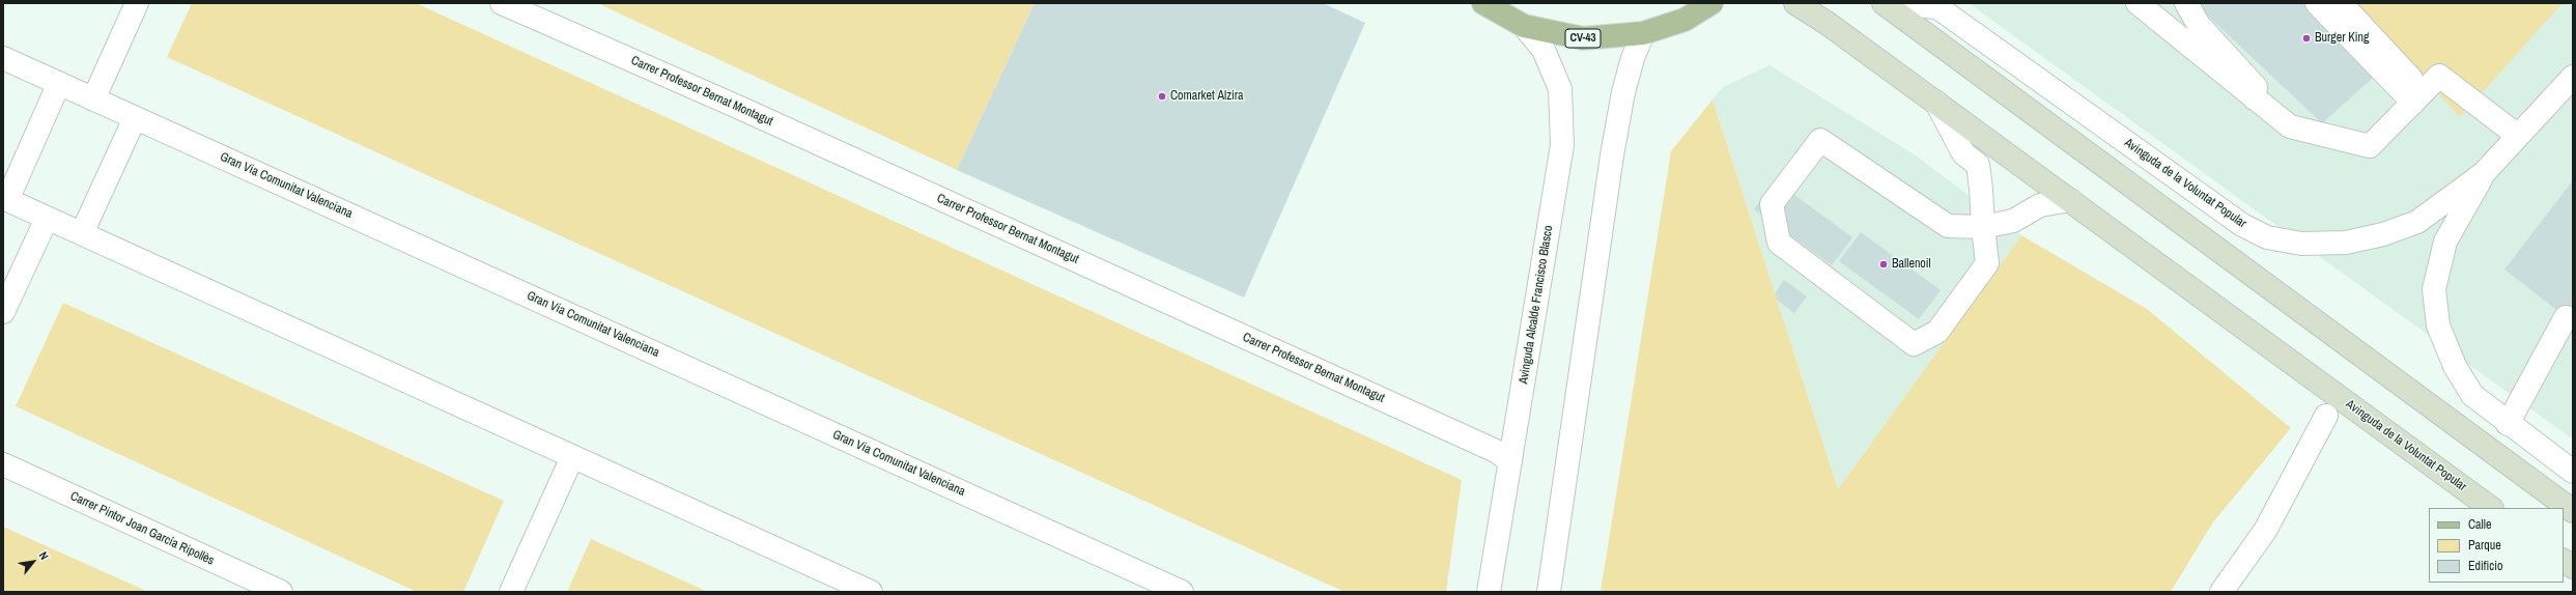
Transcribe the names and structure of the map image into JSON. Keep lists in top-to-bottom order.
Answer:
{
  "streets": {
    "main road": ["CV-43", "Avinguda de la Voluntat Popular"],
    "street": [
      "Carrer Professor Bernat Montagut",
      "Gran Via Comunitat Valenciana",
      "Avinguda Alcalde Francisco Blasco",
      "Carrer Pintor Joan García Ripollès"
    ]
  },
  "crossings": [
    ["CV-43", "Avinguda Alcalde Francisco Blasco"],
    ["Carrer Professor Bernat Montagut", "Avinguda Alcalde Francisco Blasco"]
  ],
  "places": ["Burger King", "Comarket Alzira", "Ballenoil"],
  "legend": ["Calle", "Parque", "Edificio"],
  "north": "top right"
}
